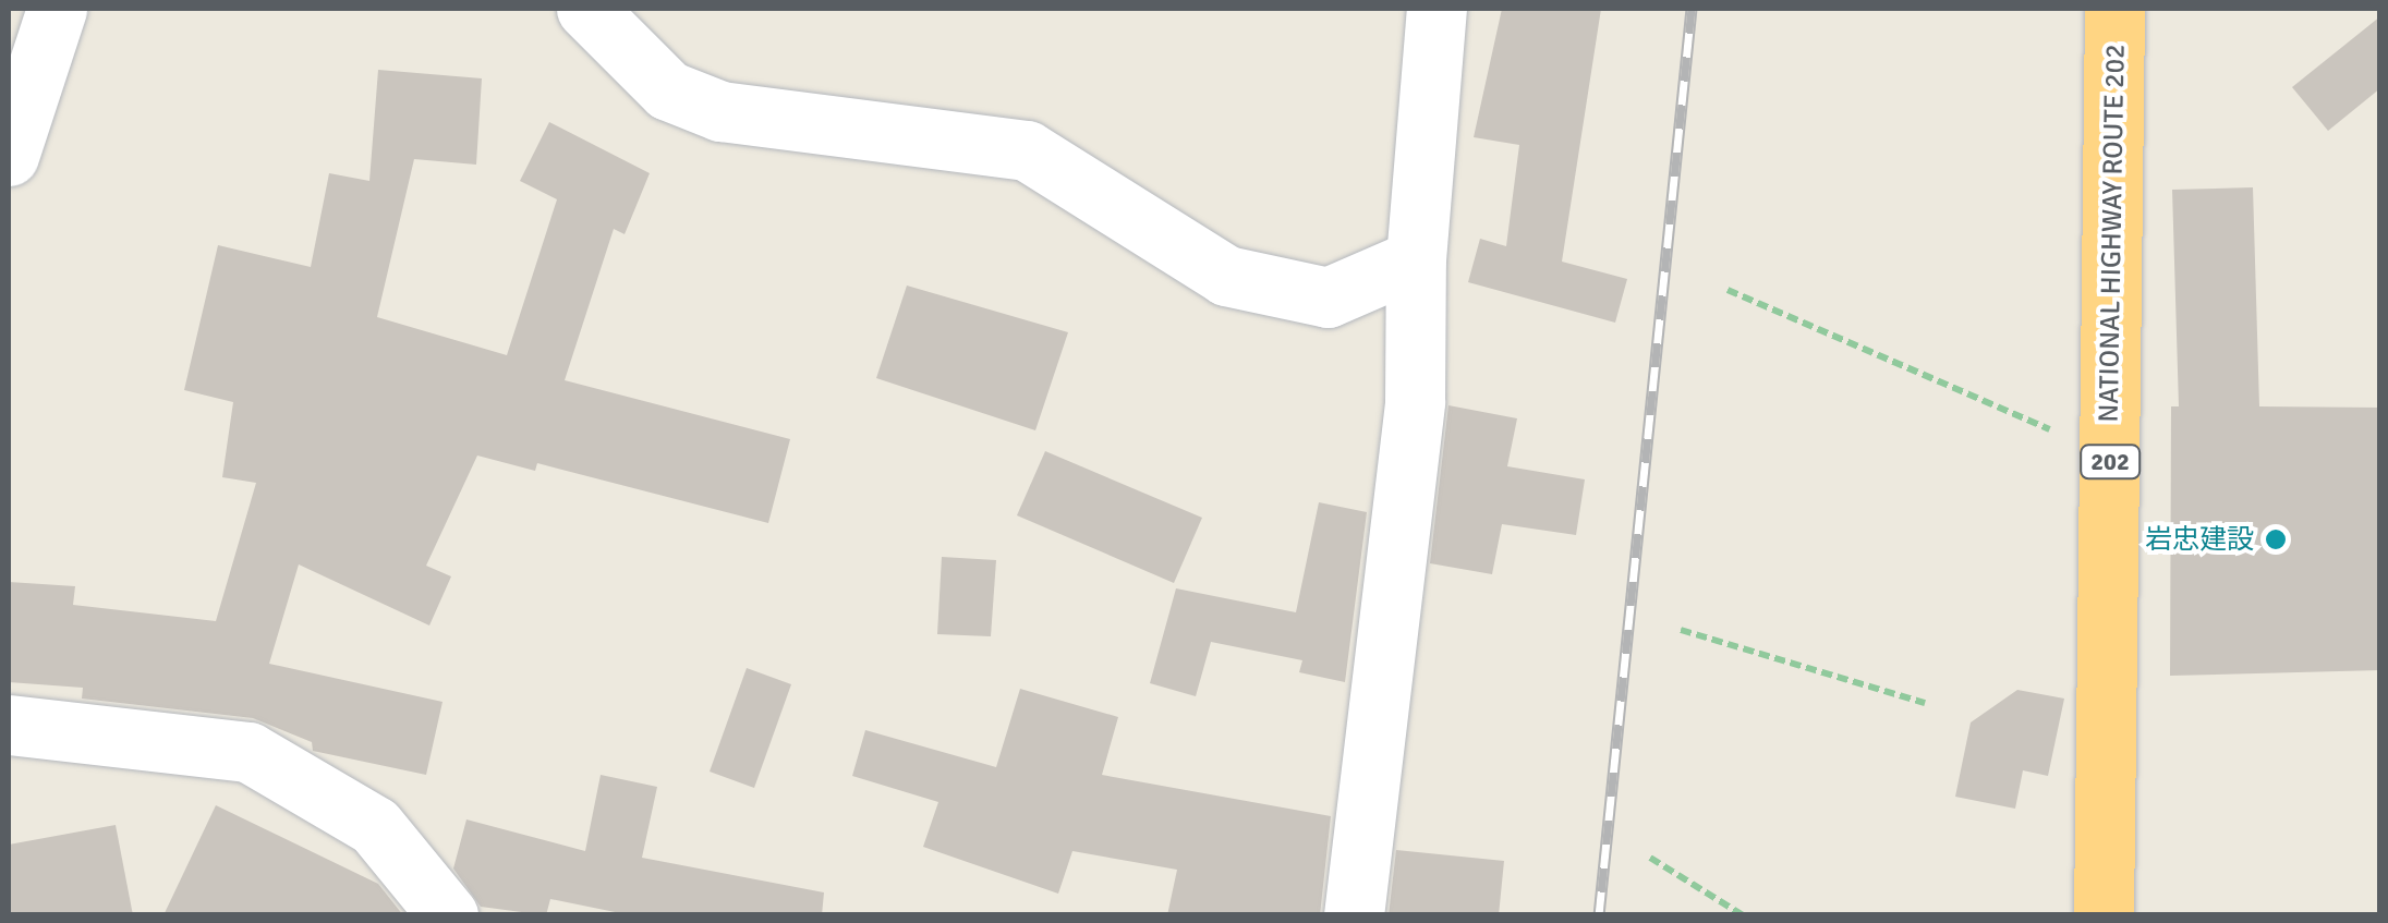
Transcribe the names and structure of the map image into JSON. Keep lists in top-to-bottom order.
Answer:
{
  "streets": {
    "highway": ["NATIONAL HIGHWAY ROUTE 202", "202"]
  },
  "places": ["岩忠建設"]
}
